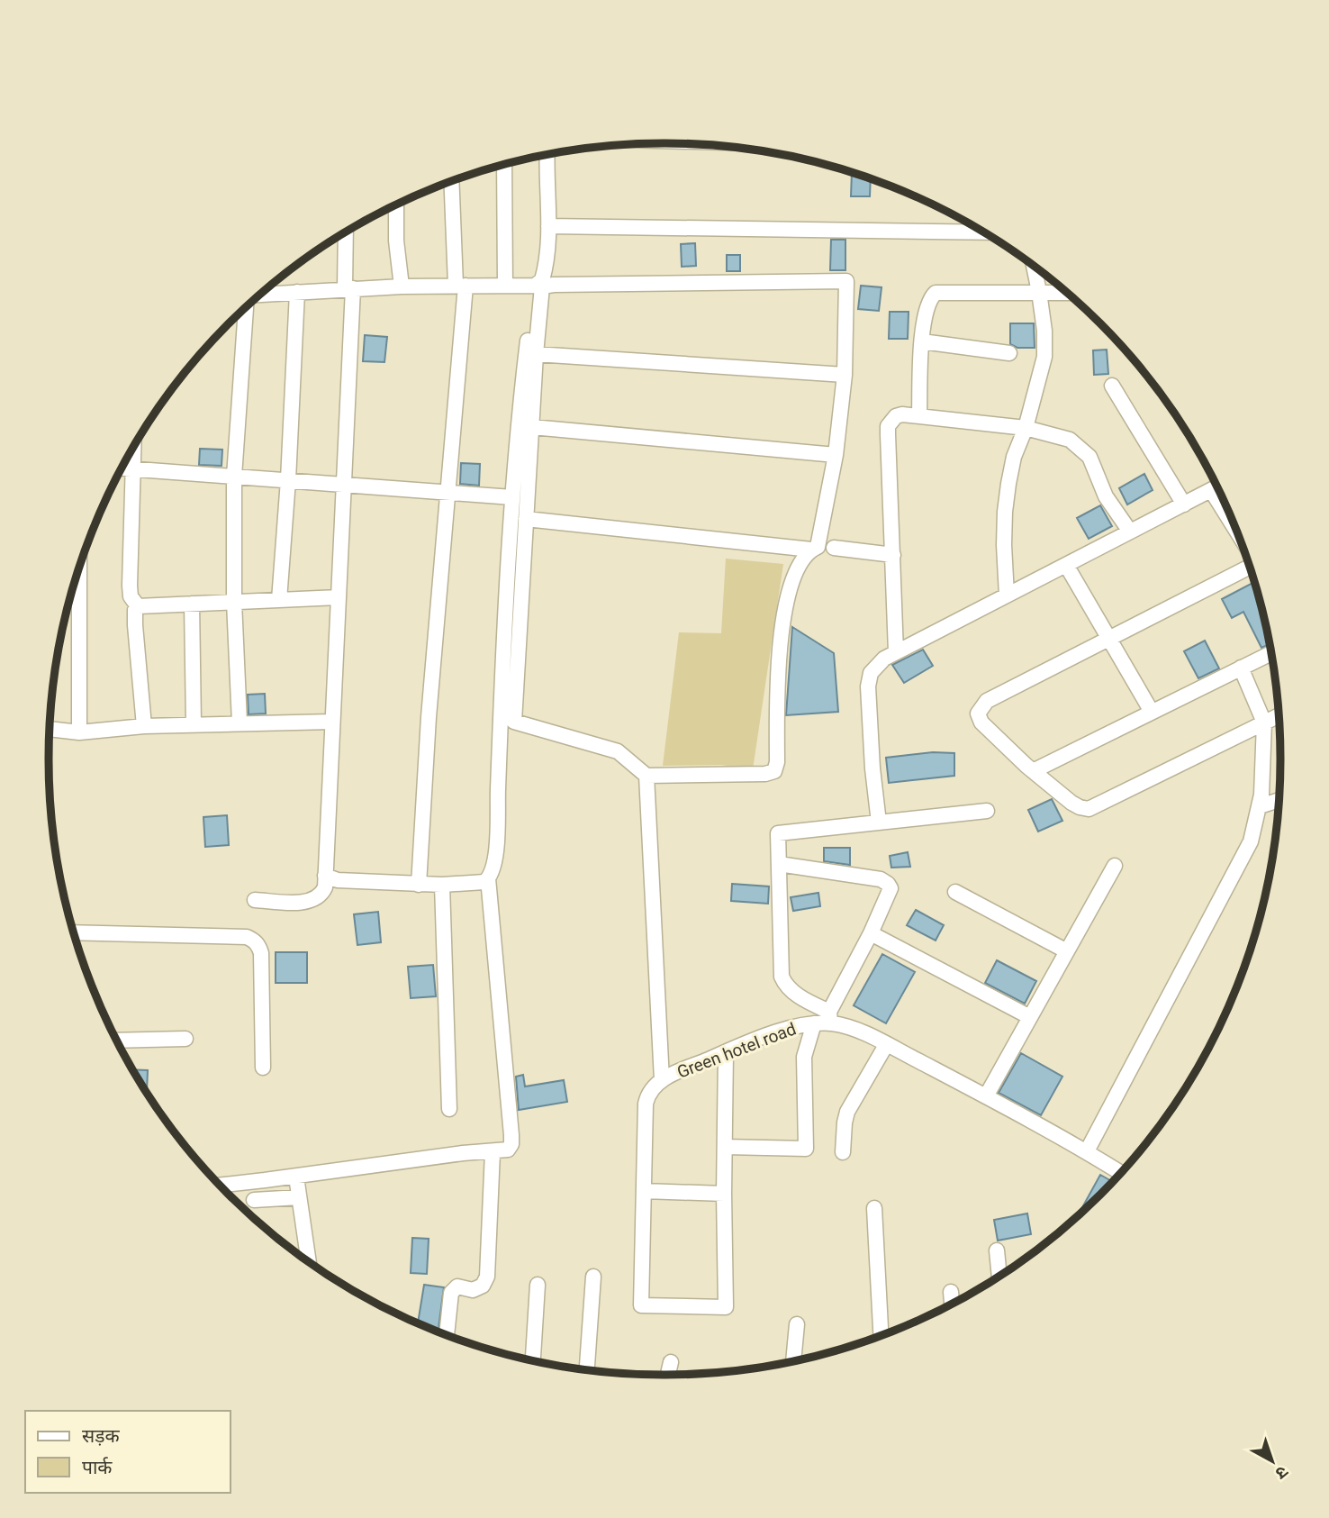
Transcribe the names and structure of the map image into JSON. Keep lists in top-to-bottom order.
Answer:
{
  "streets": {
    "street": ["Green hotel road"]
  },
  "legend": ["सड़क", "पार्क"],
  "north": "bottom right"
}
